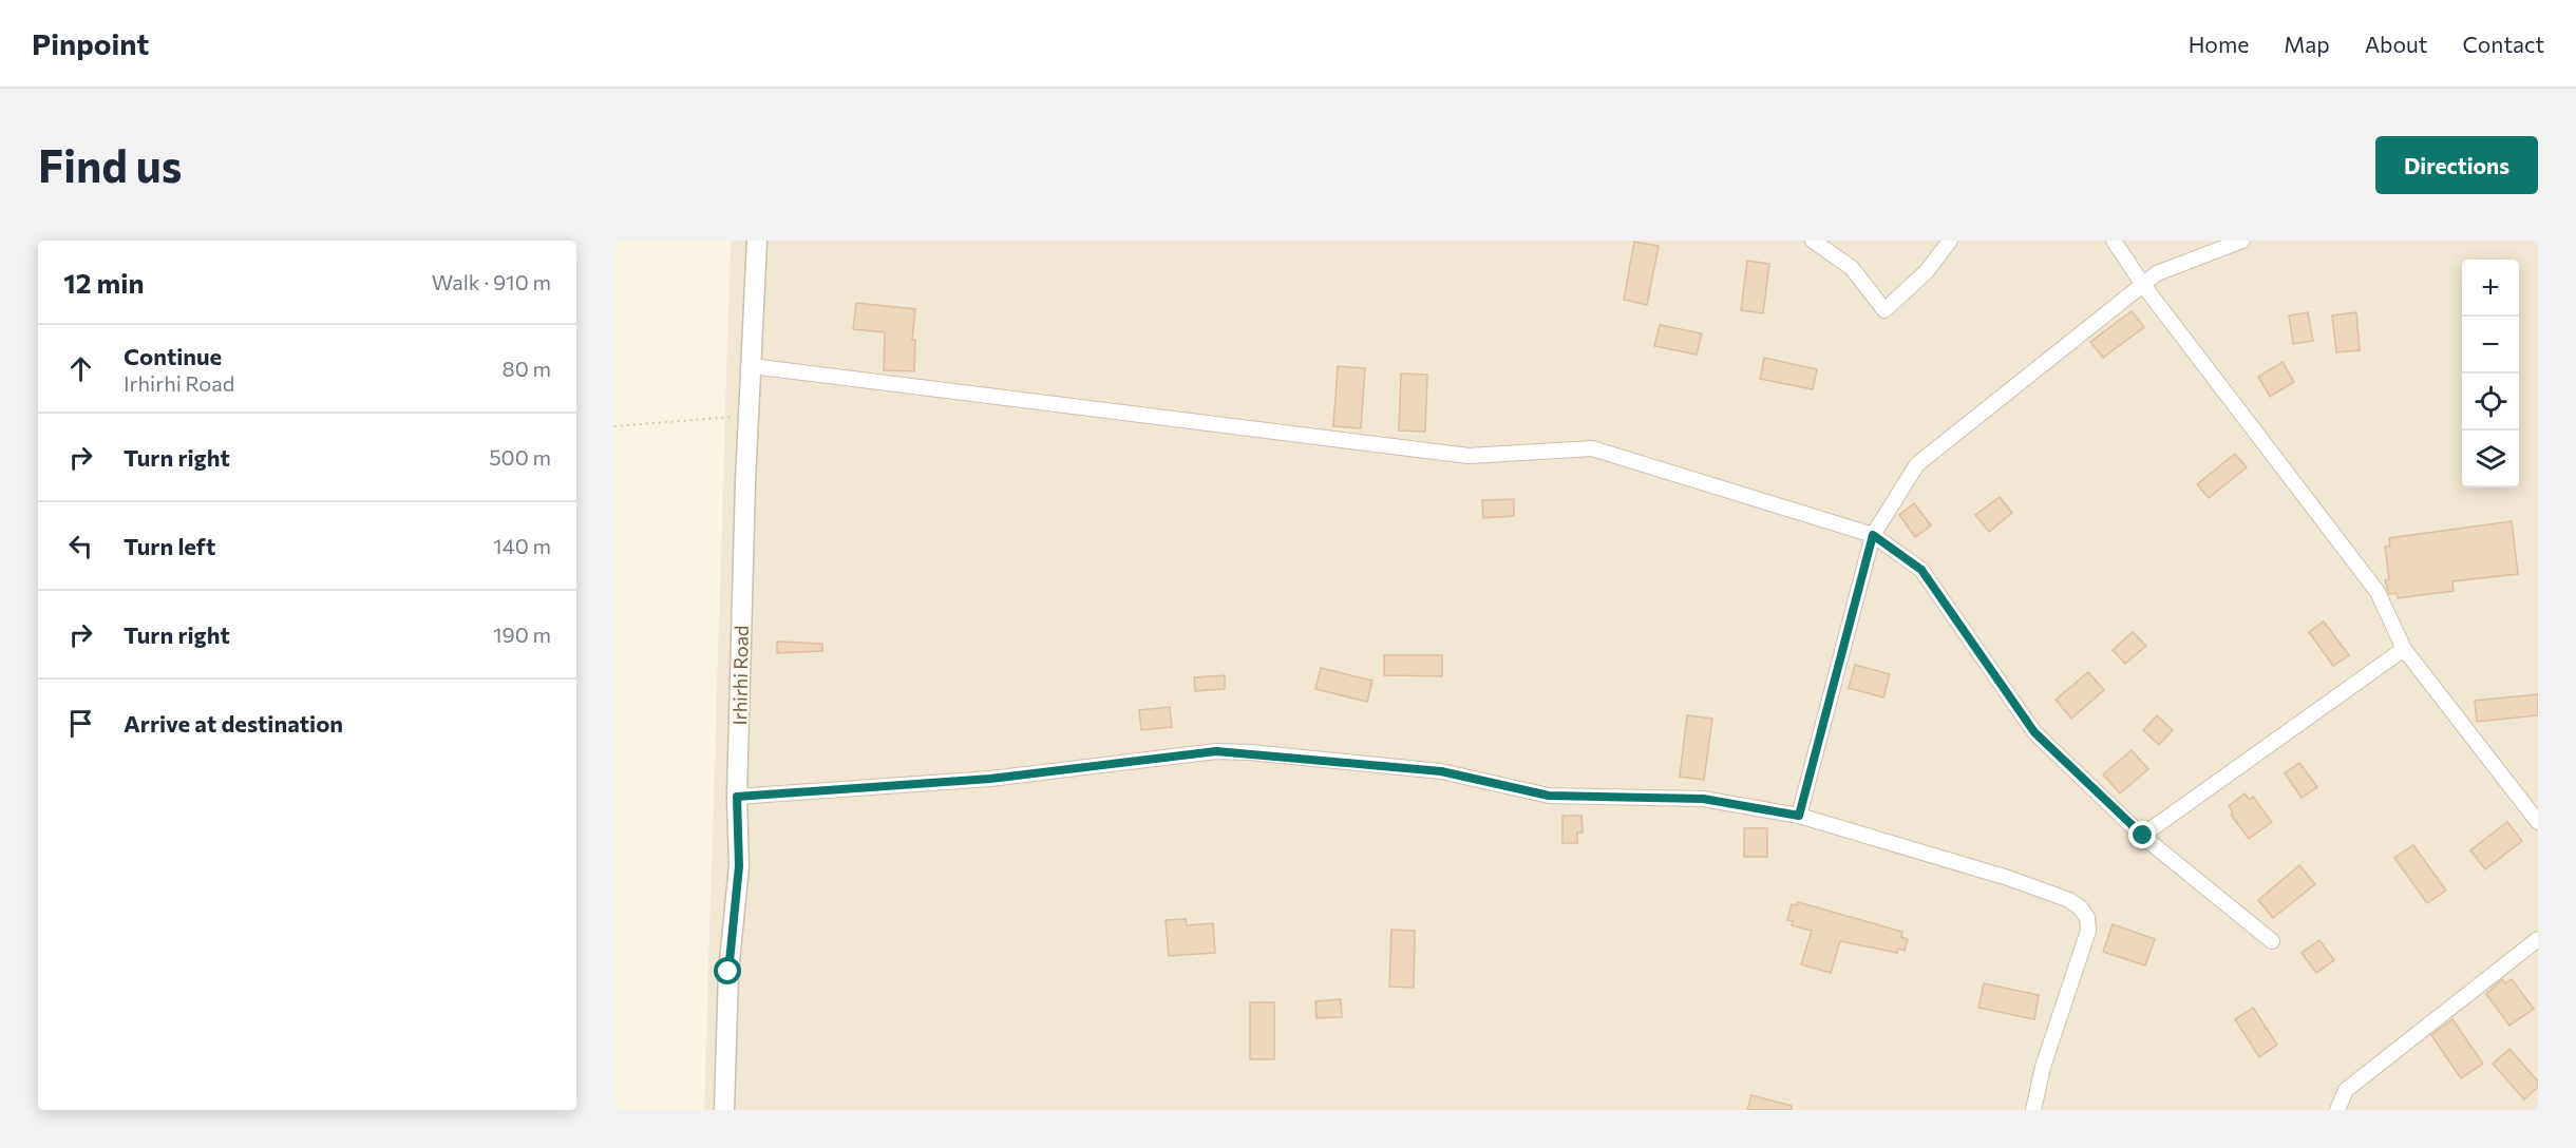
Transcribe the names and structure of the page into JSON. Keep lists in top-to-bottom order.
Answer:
{
  "streets": {
    "street": ["Irhirhi Road"]
  },
  "page": {
    "header": "Pinpoint",
    "nav": [
      "Home",
      "Map",
      "About",
      "Contact"
    ],
    "buttons": "Directions",
    "title": "Find us",
    "heading": ["12 min", "Walk · 910 m"],
    "map_buttons": ["+", "−"],
    "list": [
      ["Continue", "Irhirhi Road", "80 m"],
      ["Turn right", "500 m"],
      ["Turn left", "140 m"],
      ["Turn right", "190 m"],
      "Arrive at destination"
    ]
  }
}
